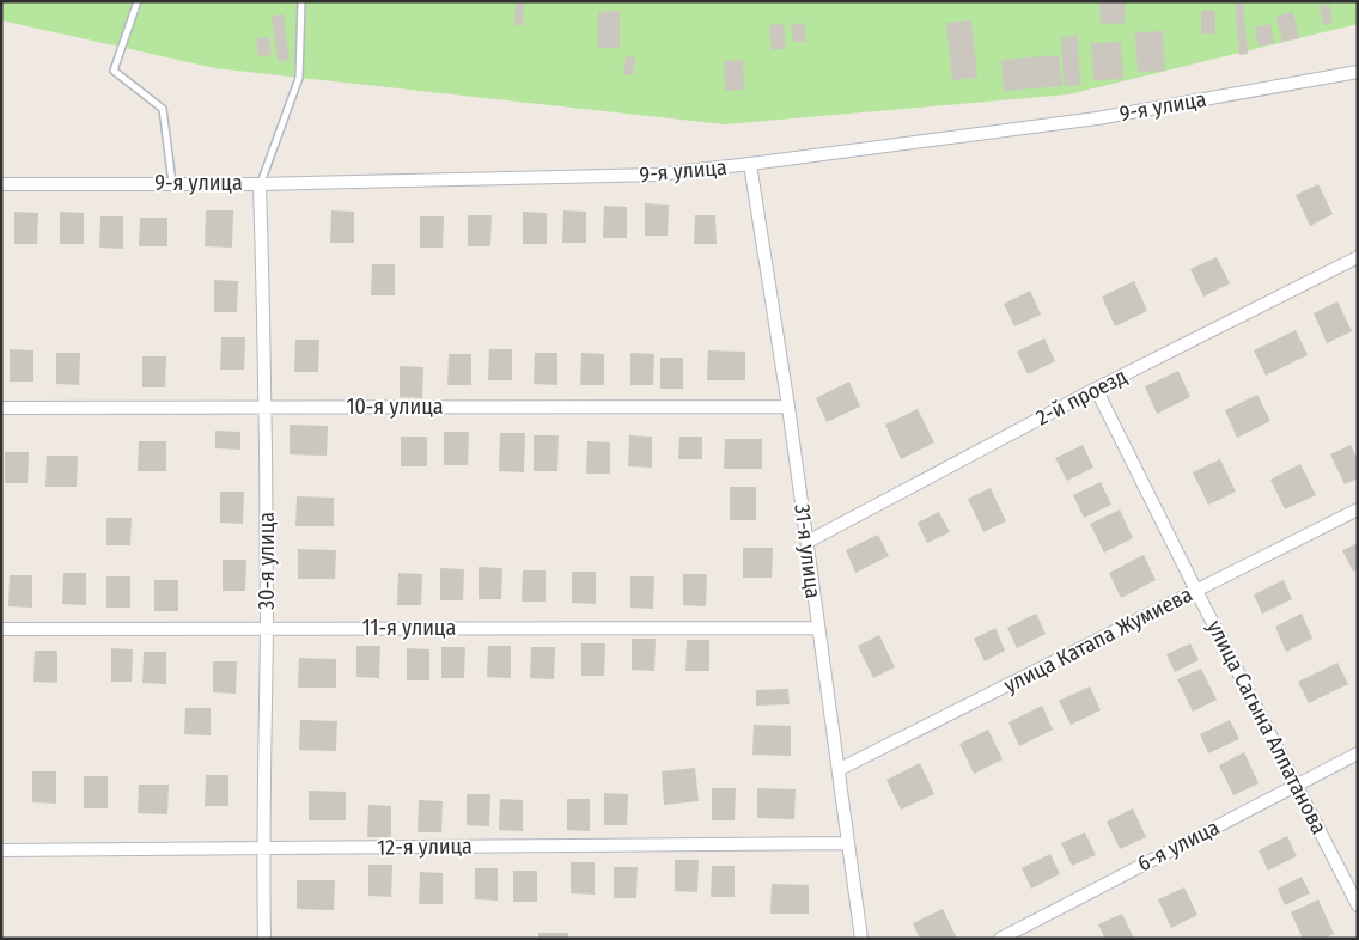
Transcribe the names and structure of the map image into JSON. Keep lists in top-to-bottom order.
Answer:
{
  "streets": {
    "street": [
      "9-я улица",
      "2-й проезд",
      "10-я улица",
      "31-я улица",
      "30-я улица",
      "11-я улица",
      "улица Катапа Жумиева",
      "улица Сагына Алпатанова",
      "6-я улица",
      "12-я улица"
    ]
  },
  "crossings": [
    ["9-я улица", "31-я улица"],
    ["9-я улица", "30-я улица"],
    ["2-й проезд", "31-я улица"],
    ["2-й проезд", "улица Сагына Алпатанова"],
    ["10-я улица", "31-я улица"],
    ["10-я улица", "30-я улица"],
    ["31-я улица", "11-я улица"],
    ["31-я улица", "улица Катапа Жумиева"],
    ["31-я улица", "12-я улица"],
    ["30-я улица", "11-я улица"],
    ["30-я улица", "12-я улица"],
    ["улица Катапа Жумиева", "улица Сагына Алпатанова"],
    ["улица Сагына Алпатанова", "6-я улица"]
  ]
}
